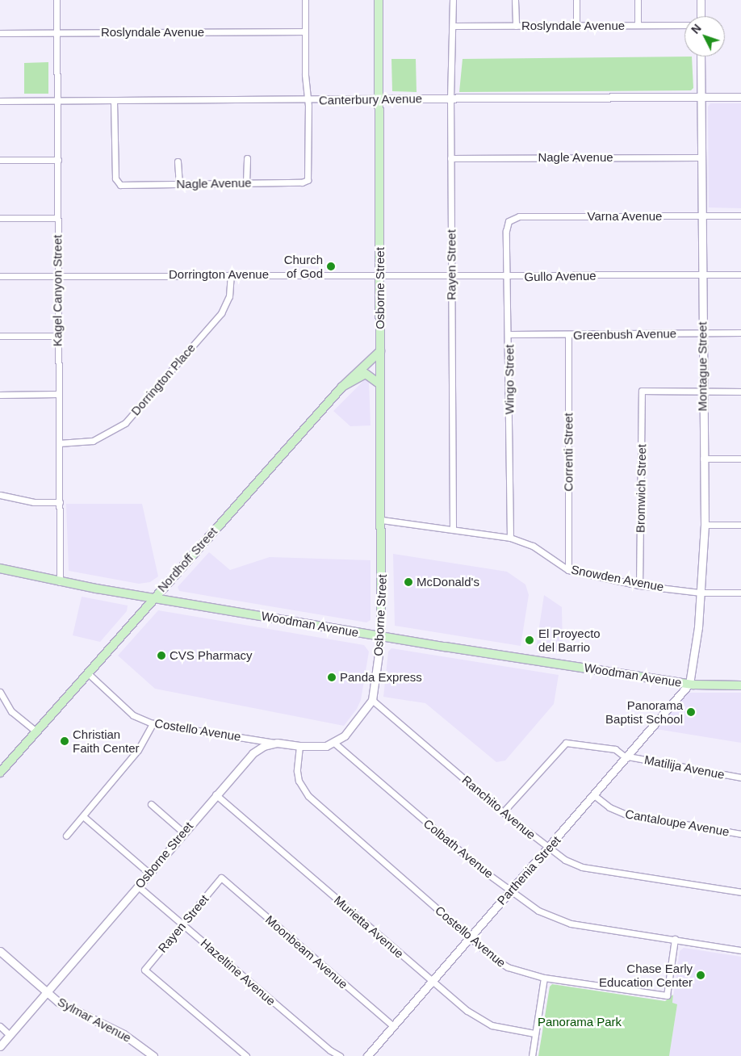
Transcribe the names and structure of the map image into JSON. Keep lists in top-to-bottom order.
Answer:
{
  "streets": {
    "main road": ["Osborne Street", "Nordhoff Street", "Woodman Avenue"],
    "street": [
      "Roslyndale Avenue",
      "Canterbury Avenue",
      "Nagle Avenue",
      "Varna Avenue",
      "Rayen Street",
      "Dorrington Avenue",
      "Gullo Avenue",
      "Kagel Canyon Street",
      "Greenbush Avenue",
      "Montague Street",
      "Dorrington Place",
      "Wingo Street",
      "Correnti Street",
      "Bromwich Street",
      "Snowden Avenue",
      "Costello Avenue",
      "Matilija Avenue",
      "Ranchito Avenue",
      "Cantaloupe Avenue",
      "Colbath Avenue",
      "Parthenia Street",
      "Murietta Avenue",
      "Moonbeam Avenue",
      "Hazeltine Avenue",
      "Sylmar Avenue"
    ]
  },
  "crossings": [
    ["Roslyndale Avenue", "Rayen Street"],
    ["Roslyndale Avenue", "Kagel Canyon Street"],
    ["Canterbury Avenue", "Nagle Avenue"],
    ["Canterbury Avenue", "Rayen Street"],
    ["Canterbury Avenue", "Osborne Street"],
    ["Canterbury Avenue", "Kagel Canyon Street"],
    ["Canterbury Avenue", "Montague Street"],
    ["Nagle Avenue", "Rayen Street"],
    ["Nagle Avenue", "Montague Street"],
    ["Varna Avenue", "Montague Street"],
    ["Varna Avenue", "Wingo Street"],
    ["Rayen Street", "Gullo Avenue"],
    ["Rayen Street", "Snowden Avenue"],
    ["Rayen Street", "Moonbeam Avenue"],
    ["Rayen Street", "Hazeltine Avenue"],
    ["Dorrington Avenue", "Gullo Avenue"],
    ["Dorrington Avenue", "Osborne Street"],
    ["Dorrington Avenue", "Kagel Canyon Street"],
    ["Dorrington Avenue", "Dorrington Place"],
    ["Gullo Avenue", "Osborne Street"],
    ["Gullo Avenue", "Montague Street"],
    ["Gullo Avenue", "Wingo Street"],
    ["Osborne Street", "Nordhoff Street"],
    ["Osborne Street", "Snowden Avenue"],
    ["Osborne Street", "Woodman Avenue"],
    ["Osborne Street", "Costello Avenue"],
    ["Osborne Street", "Ranchito Avenue"],
    ["Osborne Street", "Colbath Avenue"],
    ["Osborne Street", "Murietta Avenue"],
    ["Osborne Street", "Hazeltine Avenue"],
    ["Osborne Street", "Sylmar Avenue"],
    ["Kagel Canyon Street", "Dorrington Place"],
    ["Kagel Canyon Street", "Woodman Avenue"],
    ["Greenbush Avenue", "Montague Street"],
    ["Greenbush Avenue", "Wingo Street"],
    ["Greenbush Avenue", "Correnti Street"],
    ["Montague Street", "Bromwich Street"],
    ["Montague Street", "Snowden Avenue"],
    ["Montague Street", "Woodman Avenue"],
    ["Montague Street", "Parthenia Street"],
    ["Wingo Street", "Snowden Avenue"],
    ["Correnti Street", "Snowden Avenue"],
    ["Bromwich Street", "Snowden Avenue"],
    ["Nordhoff Street", "Woodman Avenue"],
    ["Nordhoff Street", "Costello Avenue"],
    ["Woodman Avenue", "Parthenia Street"],
    ["Costello Avenue", "Colbath Avenue"],
    ["Costello Avenue", "Parthenia Street"],
    ["Matilija Avenue", "Ranchito Avenue"],
    ["Matilija Avenue", "Parthenia Street"],
    ["Ranchito Avenue", "Parthenia Street"],
    ["Cantaloupe Avenue", "Parthenia Street"],
    ["Colbath Avenue", "Parthenia Street"],
    ["Parthenia Street", "Murietta Avenue"],
    ["Parthenia Street", "Moonbeam Avenue"]
  ],
  "parks": ["Panorama Park"],
  "places": [
    "Church of God",
    "McDonald's",
    "El Proyecto del Barrio",
    "CVS Pharmacy",
    "Panda Express",
    "Panorama Baptist School",
    "Christian Faith Center",
    "Chase Early Education Center"
  ],
  "north": "top left"
}
